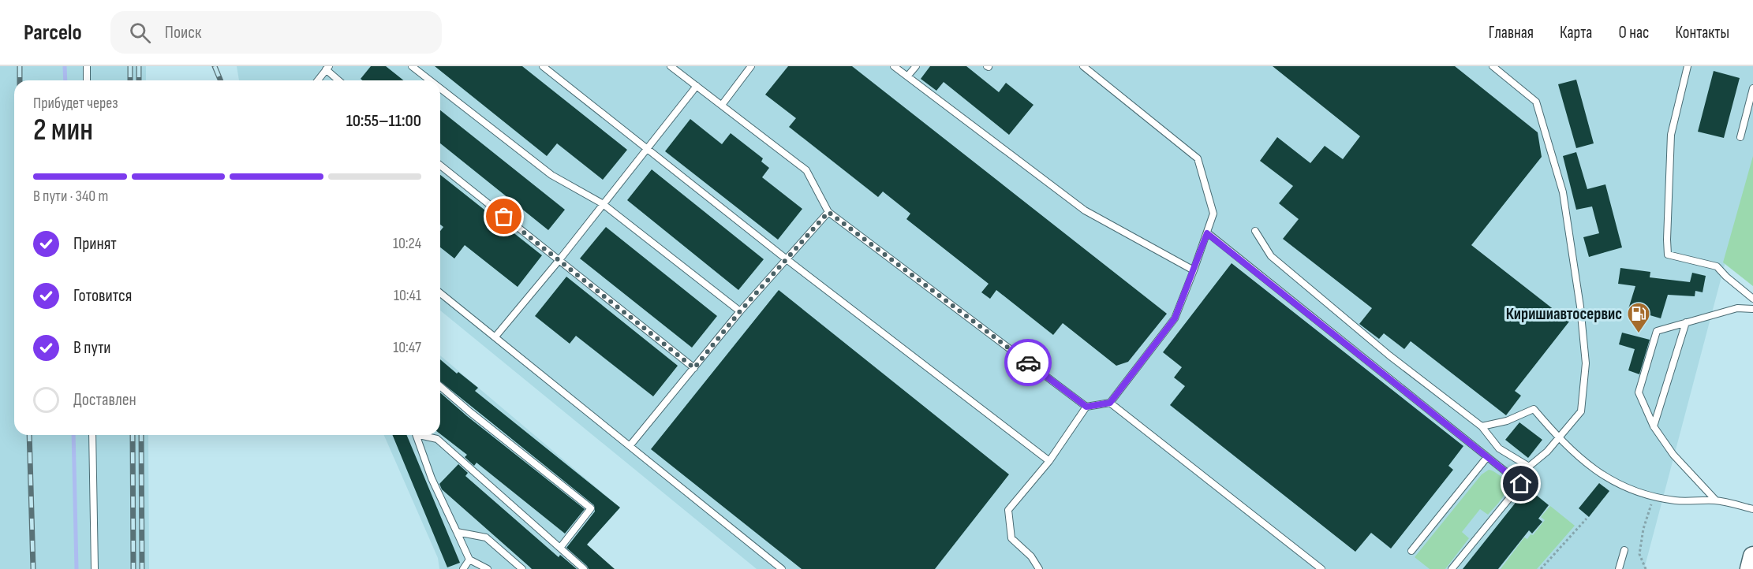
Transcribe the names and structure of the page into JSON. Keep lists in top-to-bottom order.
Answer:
{
  "places": {
    "fuel station": ["Киришиавтосервис"]
  },
  "page": {
    "header": "Parcelo",
    "search": "Поиск",
    "nav": [
      "Главная",
      "Карта",
      "О нас",
      "Контакты"
    ],
    "heading": ["2 мин", "Прибудет через", "10:55–11:00"],
    "bar": "В пути · 340 m",
    "list": [
      ["Принят", "10:24"],
      ["Готовится", "10:41"],
      ["В пути", "10:47"],
      "Доставлен"
    ]
  }
}
